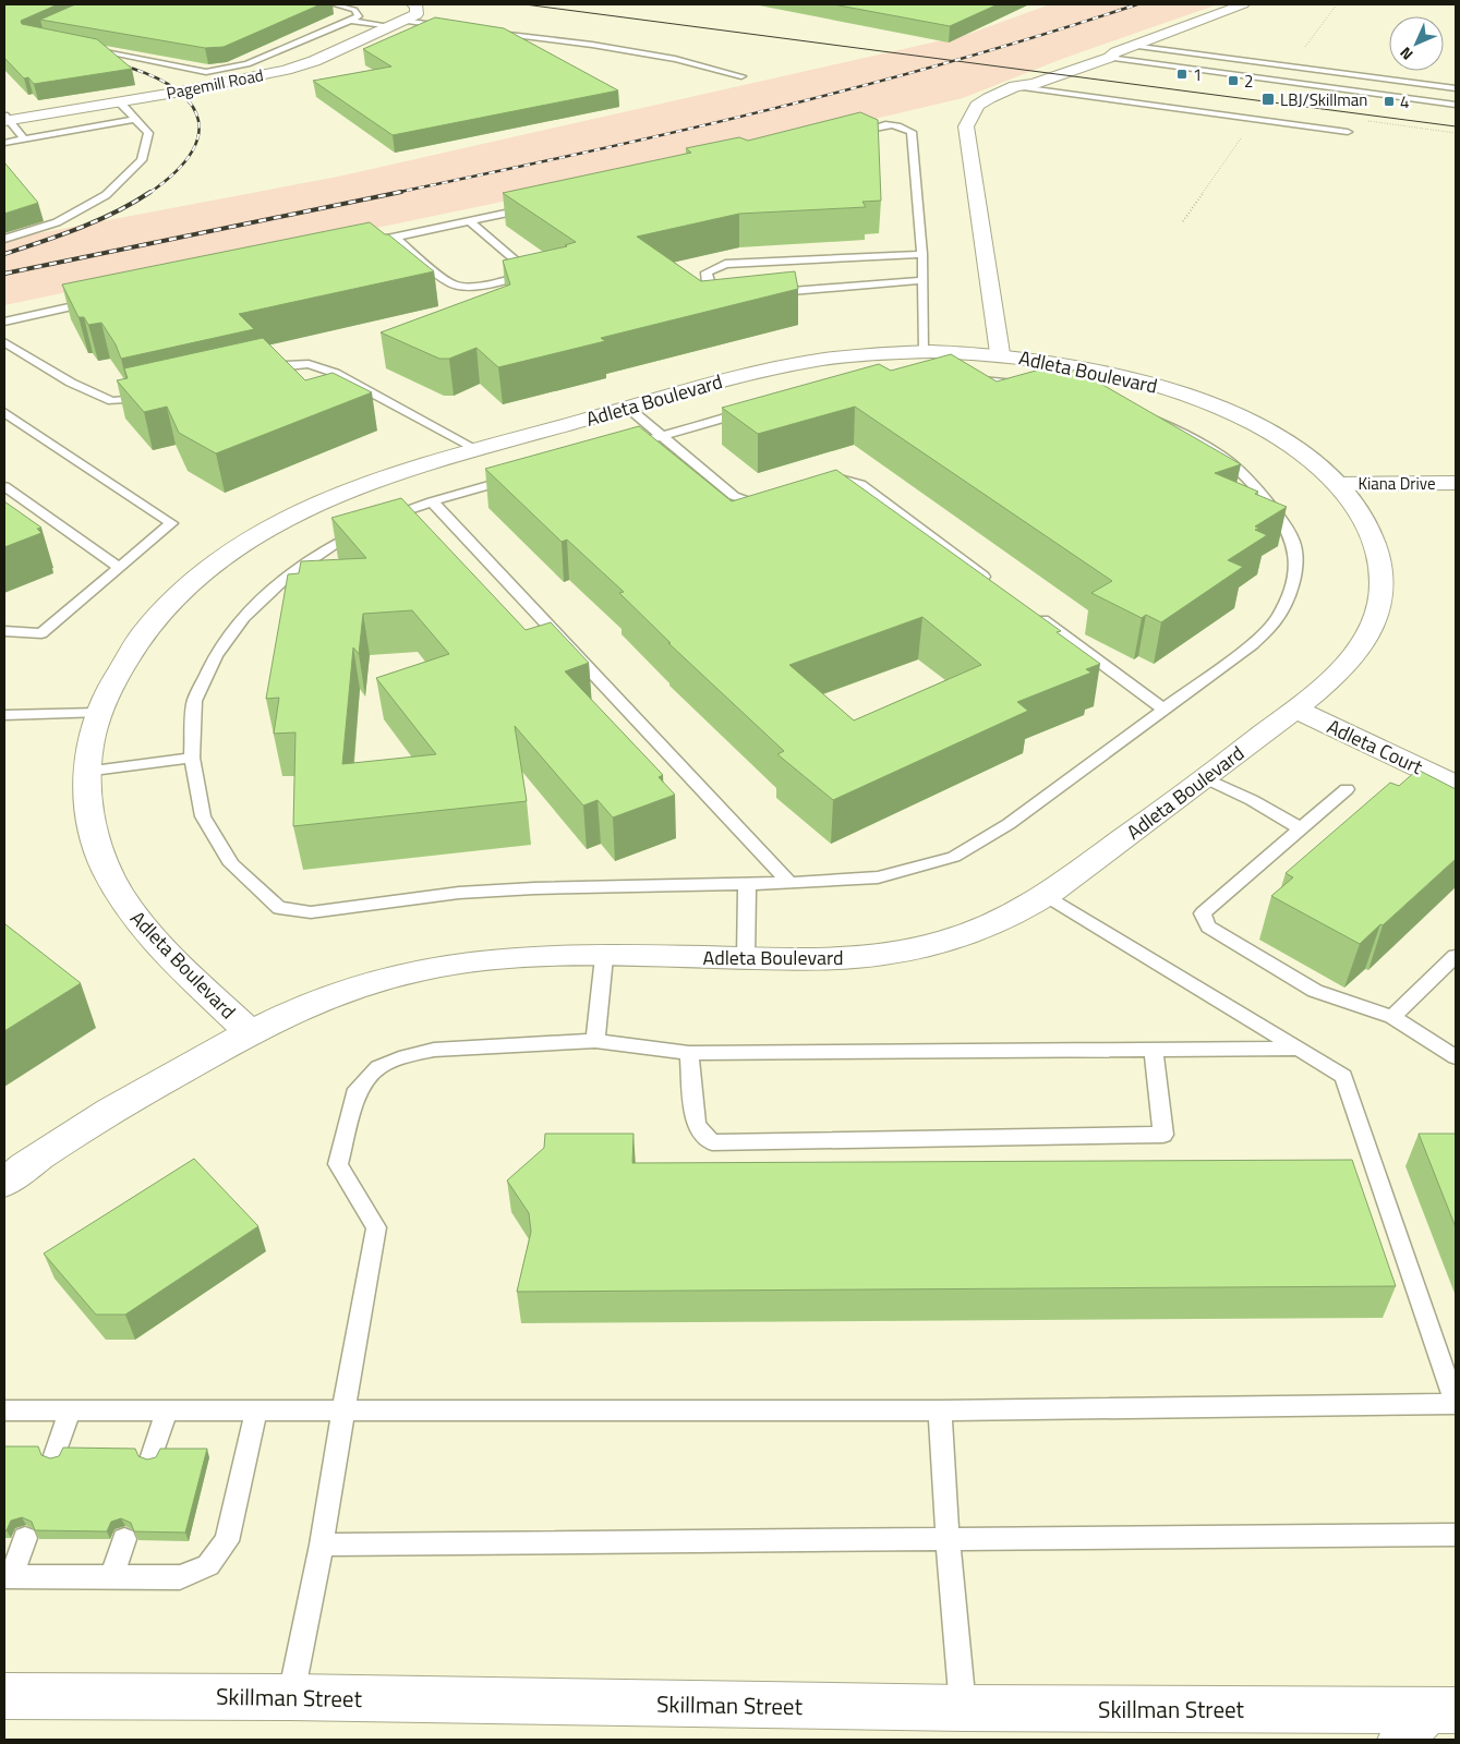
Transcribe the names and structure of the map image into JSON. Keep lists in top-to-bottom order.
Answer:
{
  "streets": {
    "street": [
      "Pagemill Road",
      "Adleta Boulevard",
      "Kiana Drive",
      "Adleta Court",
      "Skillman Street"
    ]
  },
  "crossings": [
    ["Adleta Boulevard", "Kiana Drive"],
    ["Adleta Boulevard", "Adleta Court"]
  ],
  "places": {
    "transit": [
      "1",
      "2",
      "LBJ/Skillman",
      "4"
    ]
  },
  "north": "bottom left"
}
